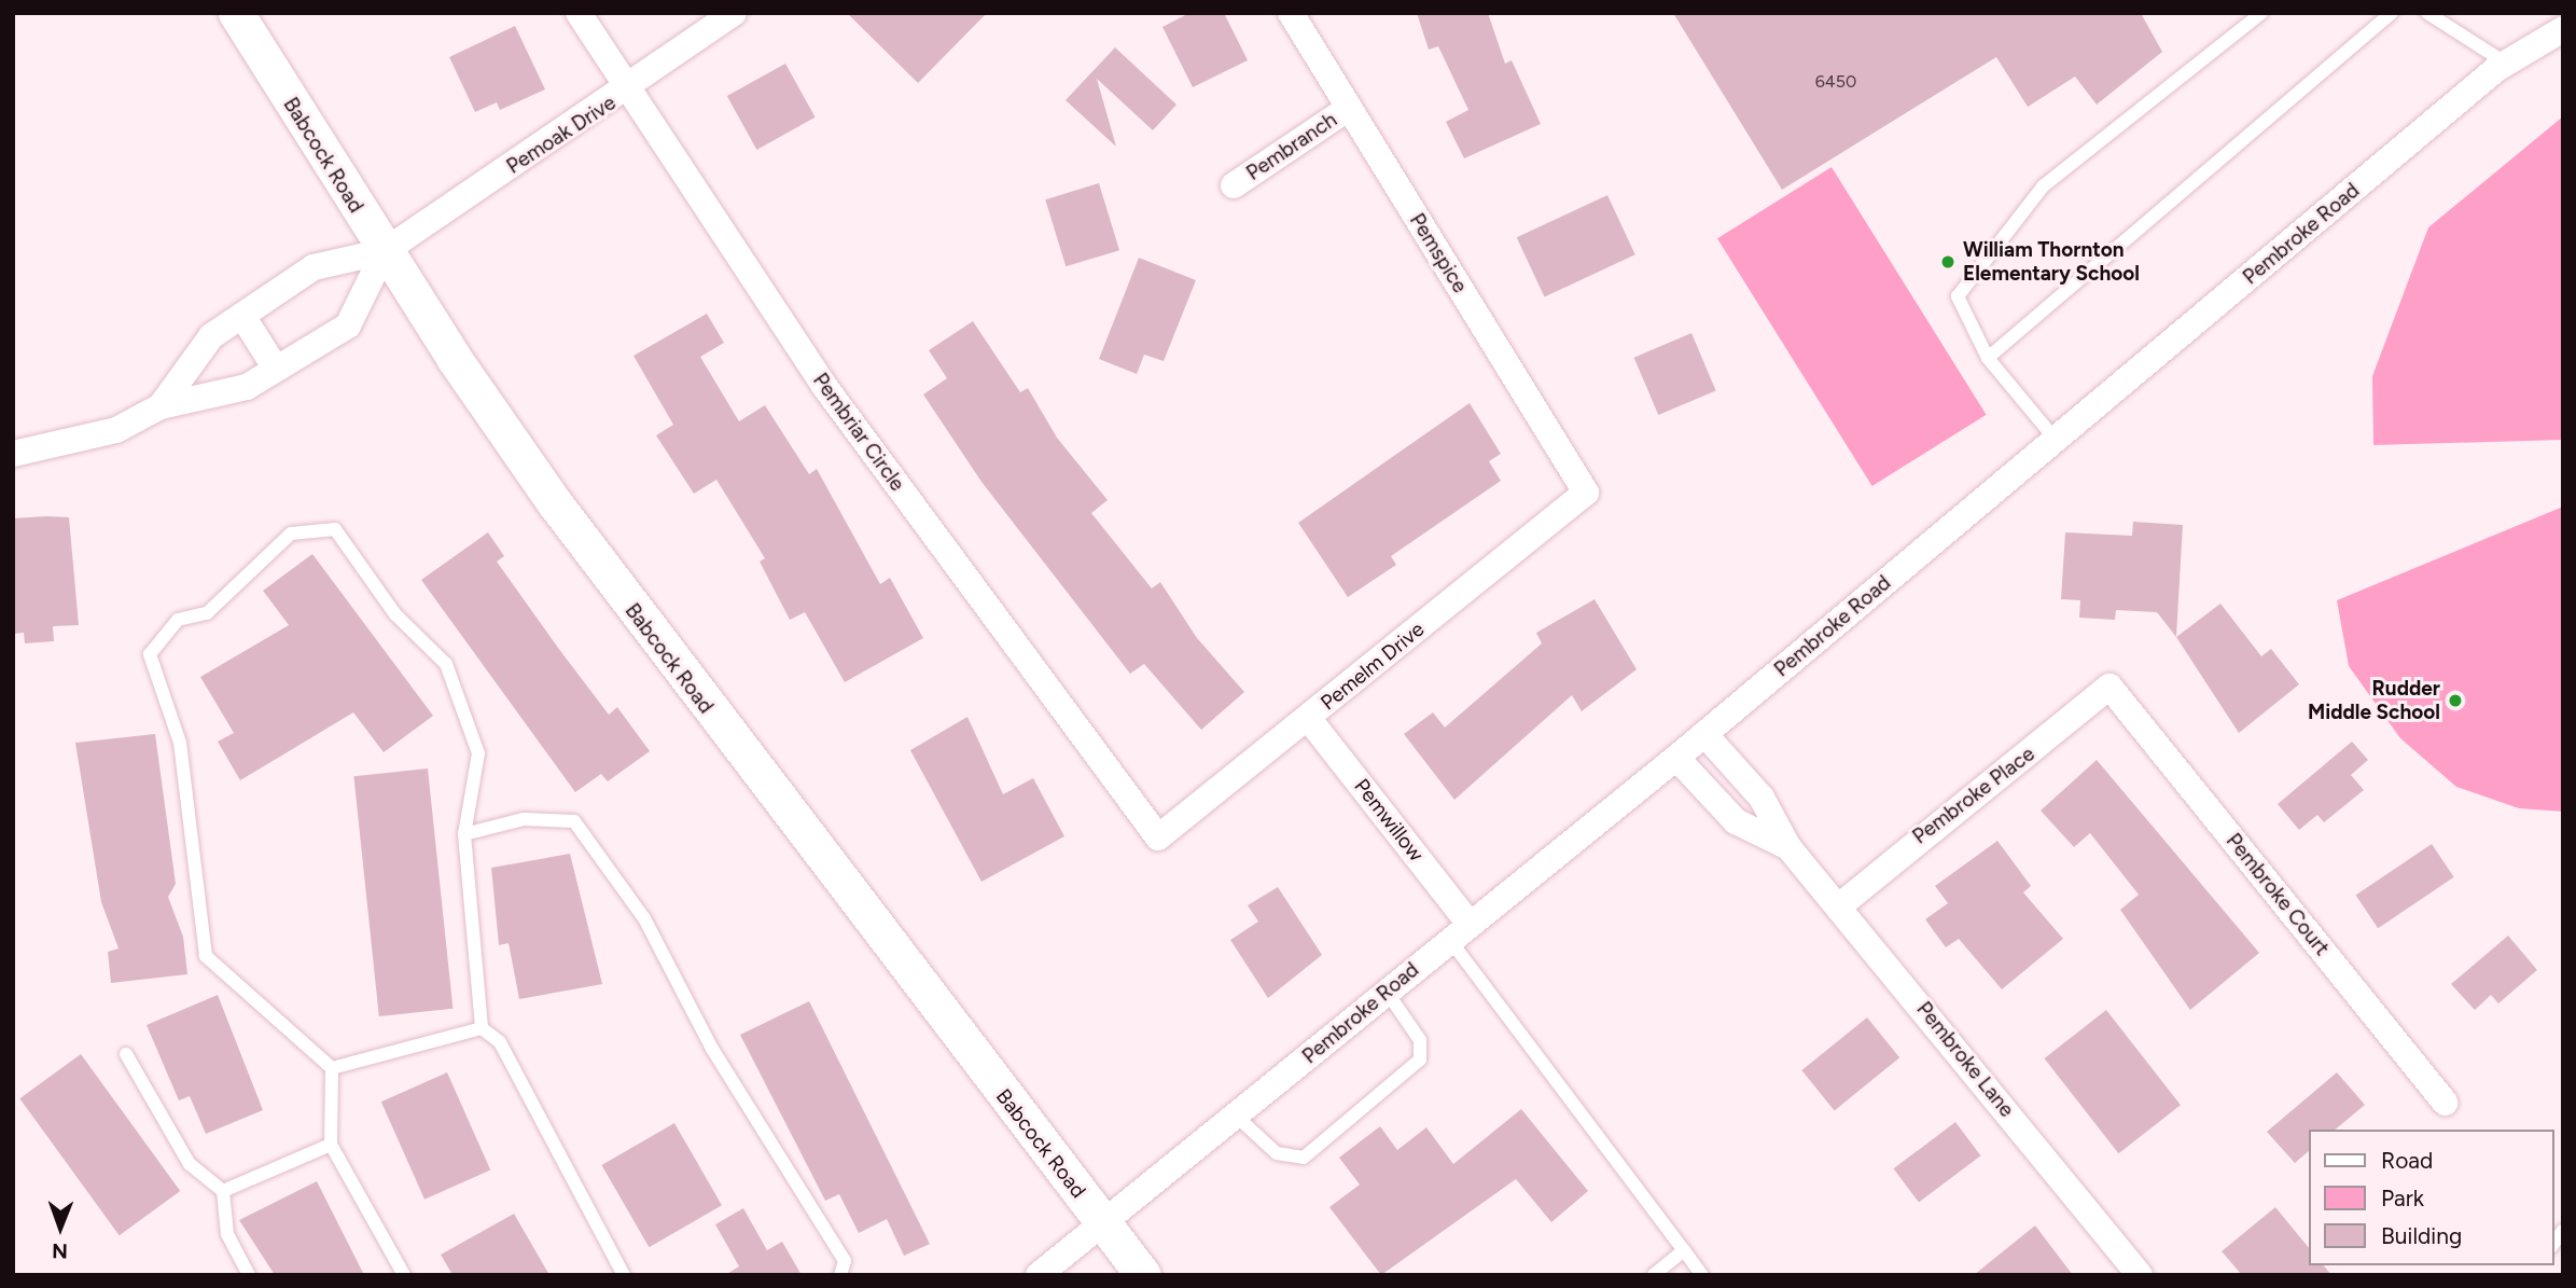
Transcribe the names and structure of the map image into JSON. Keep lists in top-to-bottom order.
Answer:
{
  "streets": {
    "main road": ["Babcock Road"],
    "street": [
      "Pemoak Drive",
      "Pembranch",
      "Pembroke Road",
      "Pemspice",
      "Pembriar Circle",
      "Pemelm Drive",
      "Pembroke Place",
      "Pemwillow",
      "Pembroke Court",
      "Pembroke Lane"
    ]
  },
  "crossings": [
    ["Pemoak Drive", "Babcock Road"],
    ["Pemoak Drive", "Pembriar Circle"],
    ["Pembranch", "Pemspice"],
    ["Babcock Road", "Pembroke Road"],
    ["Pembroke Road", "Pemwillow"],
    ["Pembroke Road", "Pembroke Lane"],
    ["Pemspice", "Pemelm Drive"],
    ["Pembriar Circle", "Pemelm Drive"],
    ["Pemelm Drive", "Pemwillow"],
    ["Pembroke Place", "Pembroke Court"],
    ["Pembroke Place", "Pembroke Lane"]
  ],
  "places": ["William Thornton Elementary School", "Rudder Middle School"],
  "house_numbers": ["6450"],
  "legend": ["Road", "Park", "Building"],
  "north": "bottom"
}
